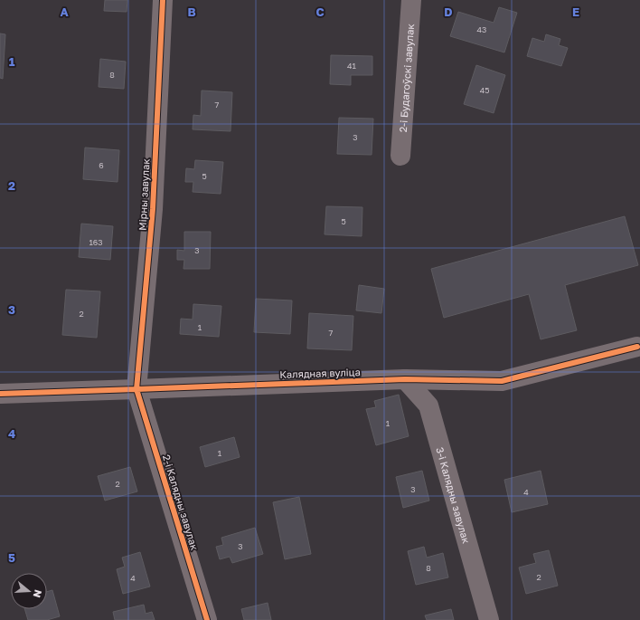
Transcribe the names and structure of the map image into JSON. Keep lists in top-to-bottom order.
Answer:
{
  "streets": {
    "street": [
      "2-і Будагоўскі завулак",
      "Мірны завулак",
      "Калядная вуліца",
      "3-і Калядны завулак",
      "2-і Калядны завулак"
    ]
  },
  "crossings": [
    ["Мірны завулак", "Калядная вуліца"],
    ["Мірны завулак", "2-і Калядны завулак"],
    ["Калядная вуліца", "3-і Калядны завулак"],
    ["Калядная вуліца", "2-і Калядны завулак"]
  ],
  "house_numbers": [
    "43",
    "41",
    "8",
    "45",
    "7",
    "3",
    "6",
    "5",
    "5",
    "163",
    "3",
    "2",
    "1",
    "7",
    "1",
    "1",
    "2",
    "3",
    "4",
    "3",
    "8",
    "2",
    "4"
  ],
  "north": "right",
  "grid": {
    "columns": [
      "A",
      "B",
      "C",
      "D",
      "E"
    ],
    "rows": [
      "1",
      "2",
      "3",
      "4",
      "5"
    ]
  }
}
